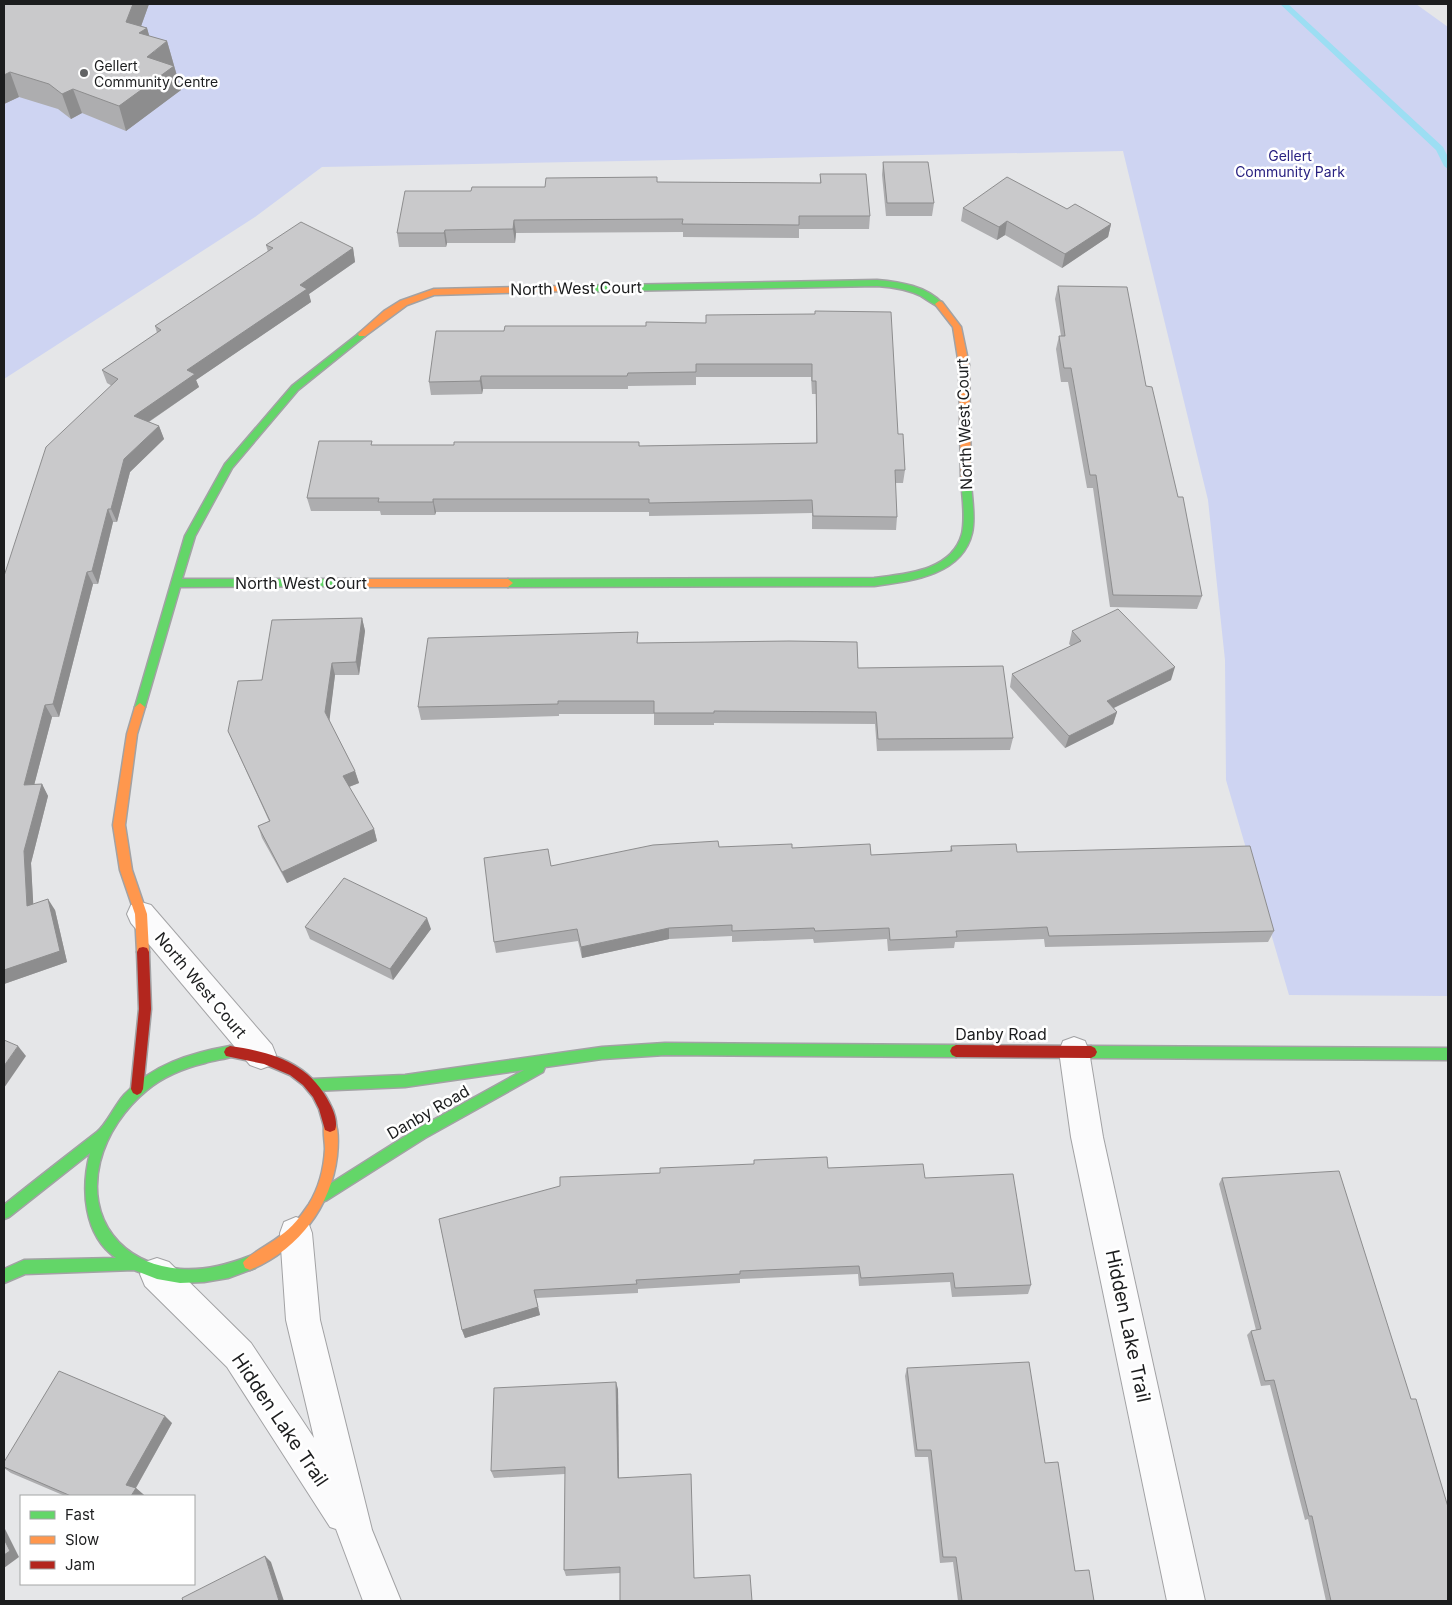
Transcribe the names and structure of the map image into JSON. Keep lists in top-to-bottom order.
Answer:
{
  "streets": {
    "street": ["North West Court", "Danby Road", "Hidden Lake Trail"]
  },
  "crossings": [
    ["Danby Road", "Hidden Lake Trail"]
  ],
  "parks": ["Gellert Community Park"],
  "places": ["Gellert Community Centre"],
  "legend": ["Fast", "Slow", "Jam"]
}
